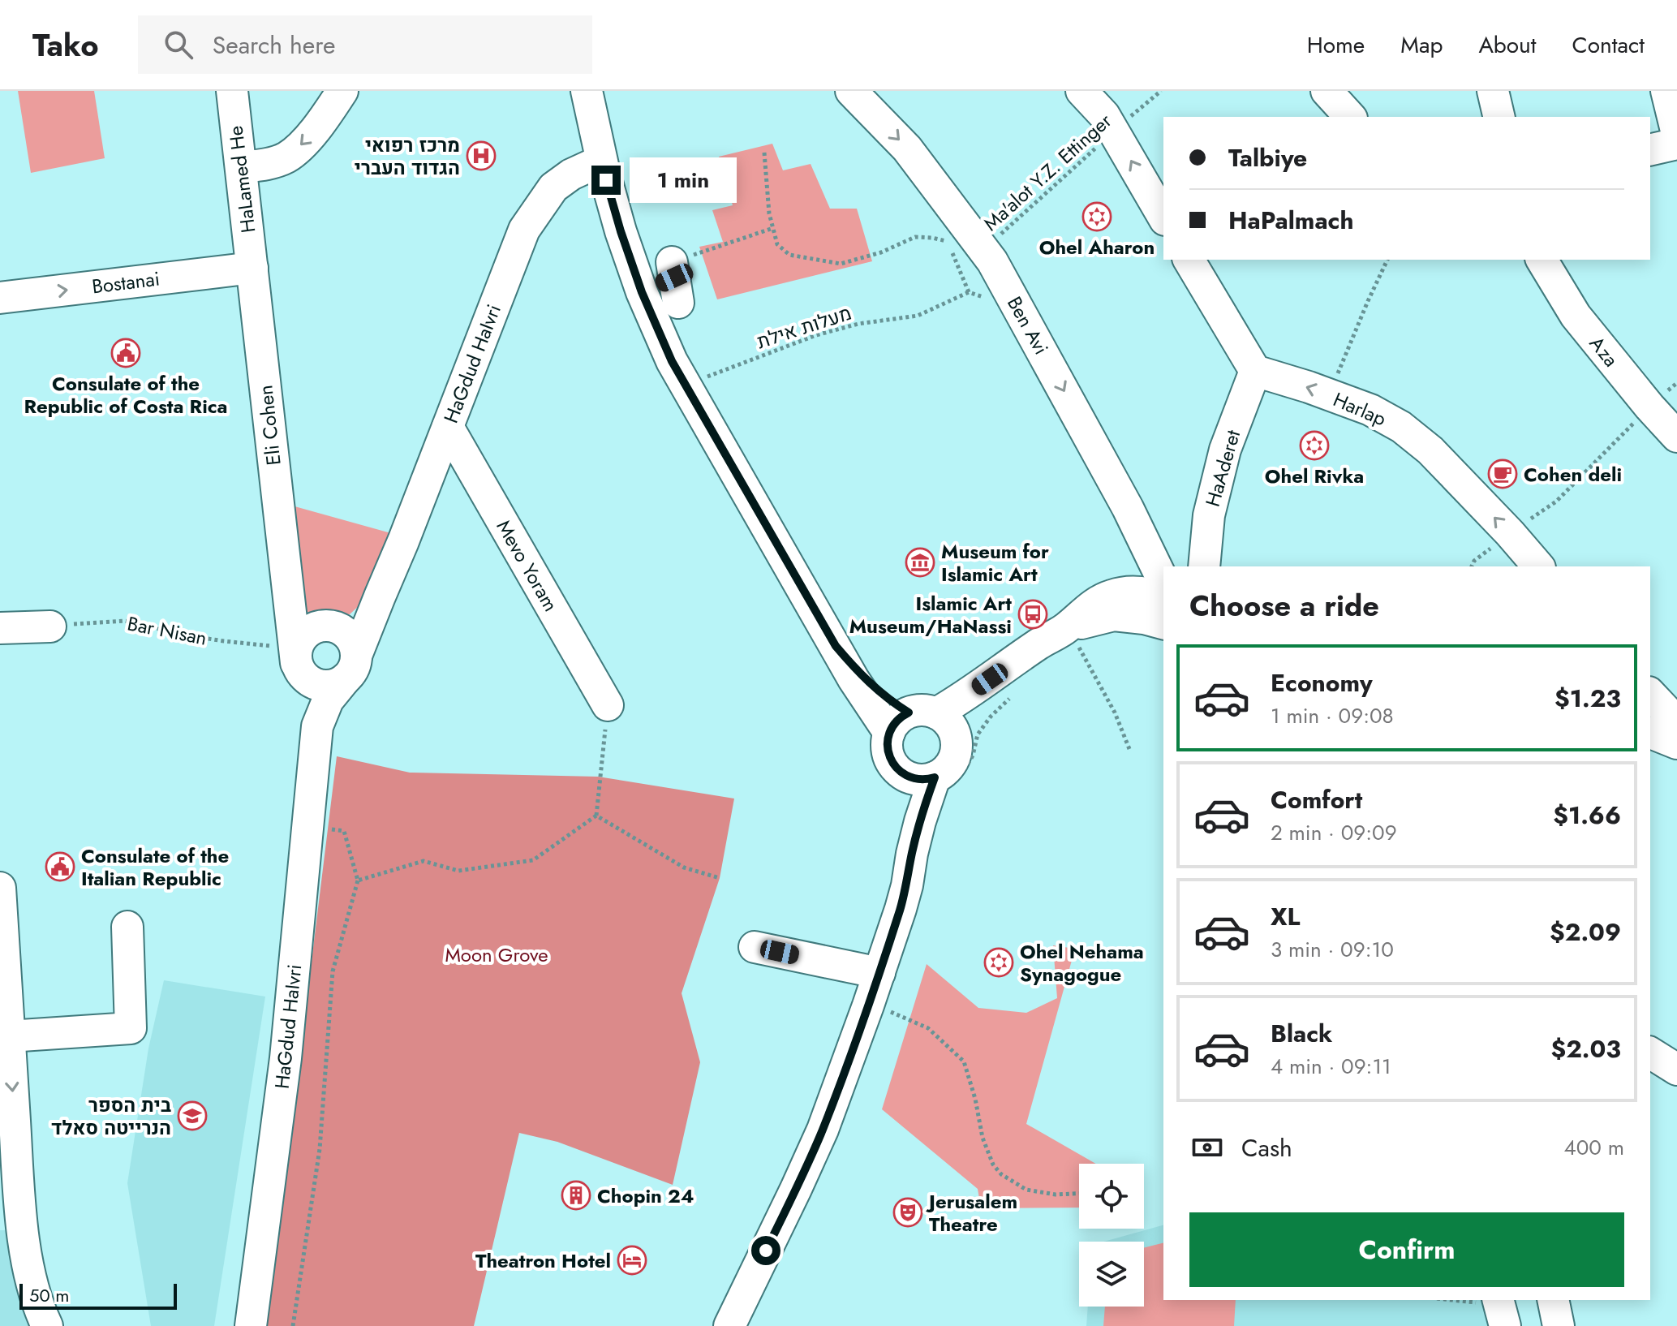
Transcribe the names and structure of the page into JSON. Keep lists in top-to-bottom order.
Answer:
{
  "streets": {
    "street": [
      "HaLamed He",
      "Bostanai",
      "Ben Avi",
      "Aza",
      "HaGdud HaIvri",
      "Harlap",
      "Eli Cohen",
      "HaAderet",
      "Mevo Yoram"
    ],
    "path": ["Ma'alot Y.Z. Ettinger", "מעלות אילת", "Bar Nisan"]
  },
  "crossings": [
    ["Ma'alot Y.Z. Ettinger", "Ben Avi"],
    ["HaLamed He", "Bostanai"],
    ["HaLamed He", "Eli Cohen"],
    ["Bostanai", "Eli Cohen"],
    ["HaGdud HaIvri", "Eli Cohen"],
    ["HaGdud HaIvri", "Mevo Yoram"],
    ["HaGdud HaIvri", "Bar Nisan"],
    ["Harlap", "HaAderet"],
    ["Eli Cohen", "Bar Nisan"]
  ],
  "one_way": ["Bostanai", "Harlap"],
  "parks": ["Moon Grove"],
  "places": {
    "hospital": ["מרכז רפואי הגדוד העברי"],
    "synagogue": ["Ohel Aharon", "Ohel Rivka", "Ohel Nehama Synagogue"],
    "public building": ["Consulate of the Republic of Costa Rica", "Consulate of the Italian Republic"],
    "cafe": ["Cohen deli"],
    "museum": ["Museum for Islamic Art"],
    "bus stop": ["Islamic Art Museum/HaNassi"],
    "school or university": ["בית הספר הנרייטה סאלד"],
    "building": ["Chopin 24"],
    "theatre": ["Jerusalem Theatre"],
    "hotel": ["Theatron Hotel"]
  },
  "scale_bar": "50 m",
  "page": {
    "header": "Tako",
    "search": "Search here",
    "nav": [
      "Home",
      "Map",
      "About",
      "Contact"
    ],
    "banner": ["Talbiye", "HaPalmach"],
    "bubble": "1 min",
    "heading": "Choose a ride",
    "list": [
      {
        "name": "Economy",
        "note": "1 min · 09:08",
        "value": "$1.23"
      },
      {
        "name": "Comfort",
        "note": "2 min · 09:09",
        "value": "$1.66"
      },
      {
        "name": "XL",
        "note": "3 min · 09:10",
        "value": "$2.09"
      },
      {
        "name": "Black",
        "note": "4 min · 09:11",
        "value": "$2.03"
      }
    ],
    "pay": ["Cash", "400 m"],
    "buttons": "Confirm",
    "scale": "50 m"
  }
}
